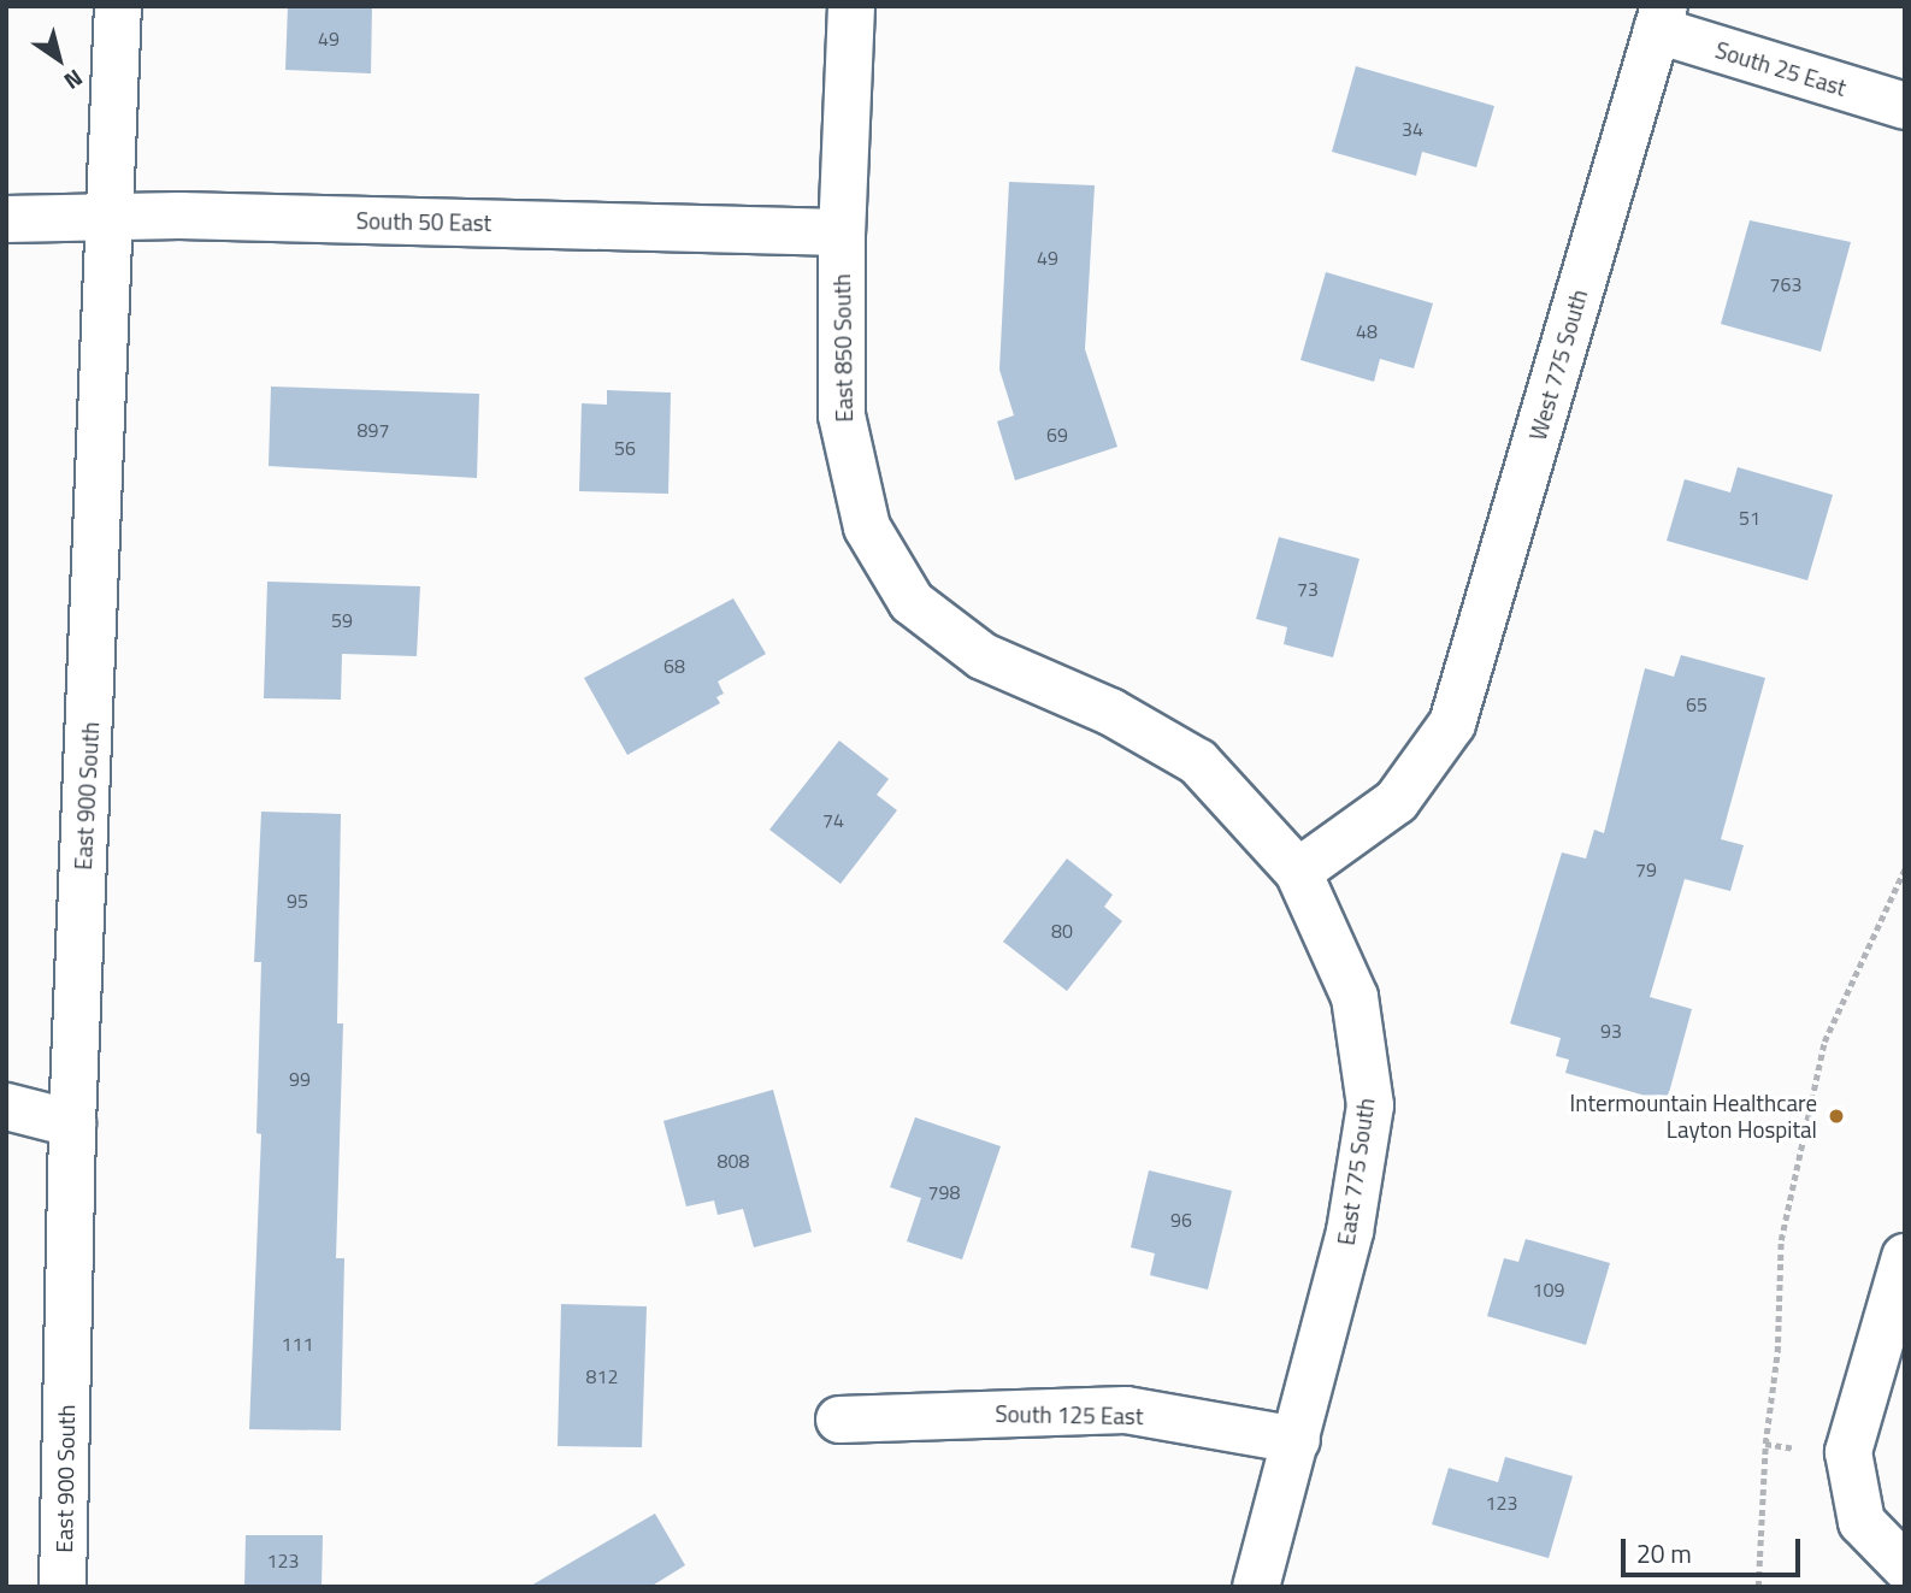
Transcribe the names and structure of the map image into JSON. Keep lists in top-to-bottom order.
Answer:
{
  "streets": {
    "street": [
      "South 25 East",
      "South 50 East",
      "East 850 South",
      "West 775 South",
      "East 900 South",
      "East 775 South",
      "South 125 East"
    ]
  },
  "crossings": [
    ["South 25 East", "West 775 South"],
    ["South 50 East", "East 850 South"],
    ["South 50 East", "East 900 South"],
    ["East 850 South", "West 775 South"],
    ["East 850 South", "East 775 South"],
    ["West 775 South", "East 775 South"],
    ["East 775 South", "South 125 East"]
  ],
  "places": ["Intermountain Healthcare Layton Hospital"],
  "house_numbers": [
    "49",
    "34",
    "49",
    "763",
    "48",
    "897",
    "69",
    "56",
    "51",
    "73",
    "59",
    "68",
    "65",
    "74",
    "79",
    "95",
    "80",
    "93",
    "99",
    "808",
    "798",
    "96",
    "109",
    "111",
    "812",
    "123",
    "123"
  ],
  "scale_bar": "20 m",
  "north": "bottom right"
}
